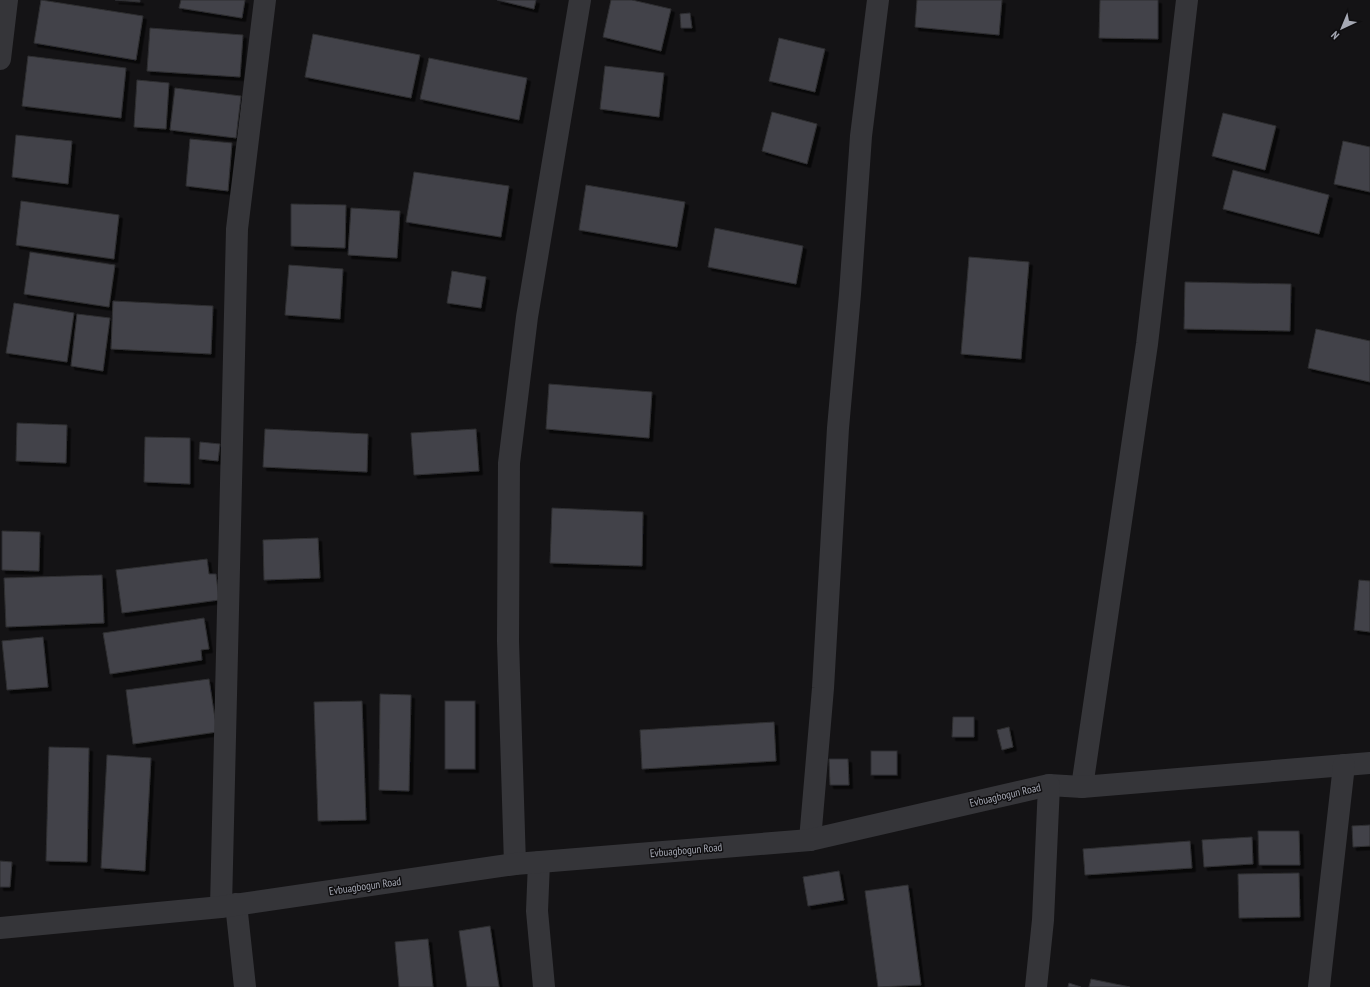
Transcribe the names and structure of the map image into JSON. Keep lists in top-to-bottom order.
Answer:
{
  "streets": {
    "street": ["Evbuagbogun Road"]
  },
  "north": "bottom left"
}
